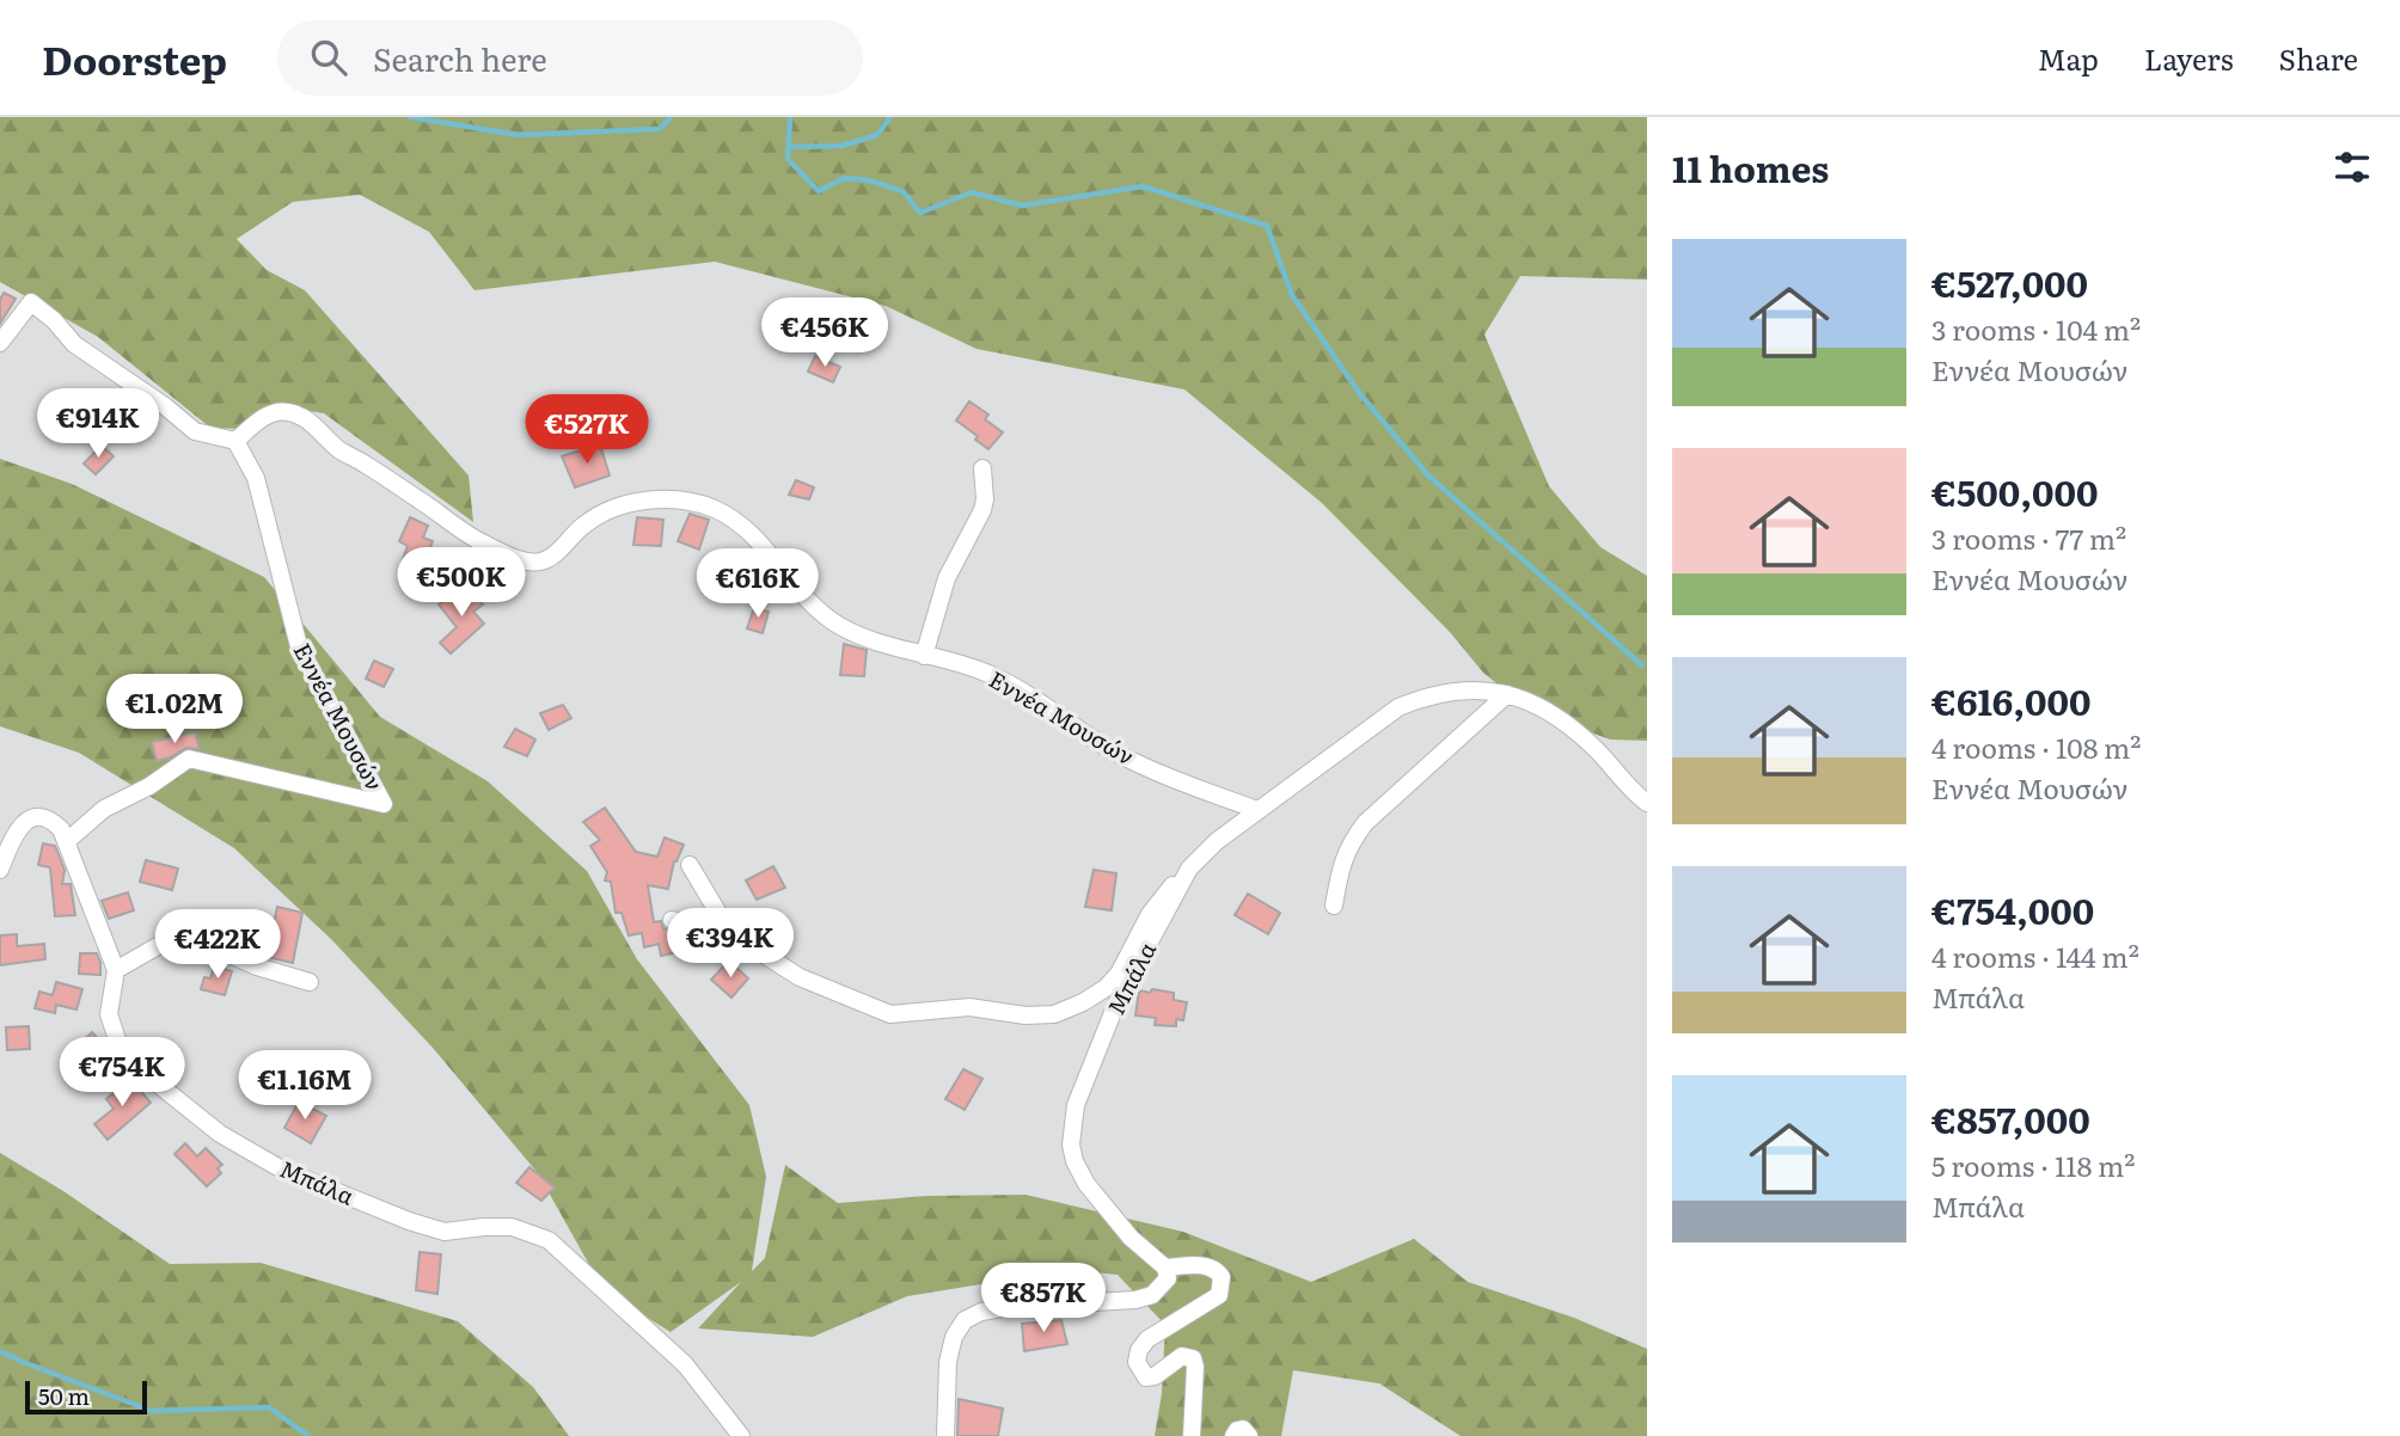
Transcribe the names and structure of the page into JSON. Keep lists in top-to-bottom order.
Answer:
{
  "streets": {
    "street": ["Εννέα Μουσών", "Μπάλα"]
  },
  "crossings": [
    ["Εννέα Μουσών", "Μπάλα"]
  ],
  "scale_bar": "50 m",
  "page": {
    "header": "Doorstep",
    "search": "Search here",
    "nav": ["Map", "Layers", "Share"],
    "heading": "11 homes",
    "list": [
      {
        "name": "€527,000",
        "note": "3 rooms · 104 m² · Εννέα Μουσών"
      },
      {
        "name": "€500,000",
        "note": "3 rooms · 77 m² · Εννέα Μουσών"
      },
      {
        "name": "€616,000",
        "note": "4 rooms · 108 m² · Εννέα Μουσών"
      },
      {
        "name": "€754,000",
        "note": "4 rooms · 144 m² · Μπάλα"
      },
      {
        "name": "€857,000",
        "note": "5 rooms · 118 m² · Μπάλα"
      }
    ],
    "price": [
      "€456K",
      "€914K",
      "€527K",
      "€500K",
      "€616K",
      "€1.02M",
      "€394K",
      "€422K",
      "€754K",
      "€1.16M",
      "€857K"
    ],
    "scale": "50 m"
  }
}
